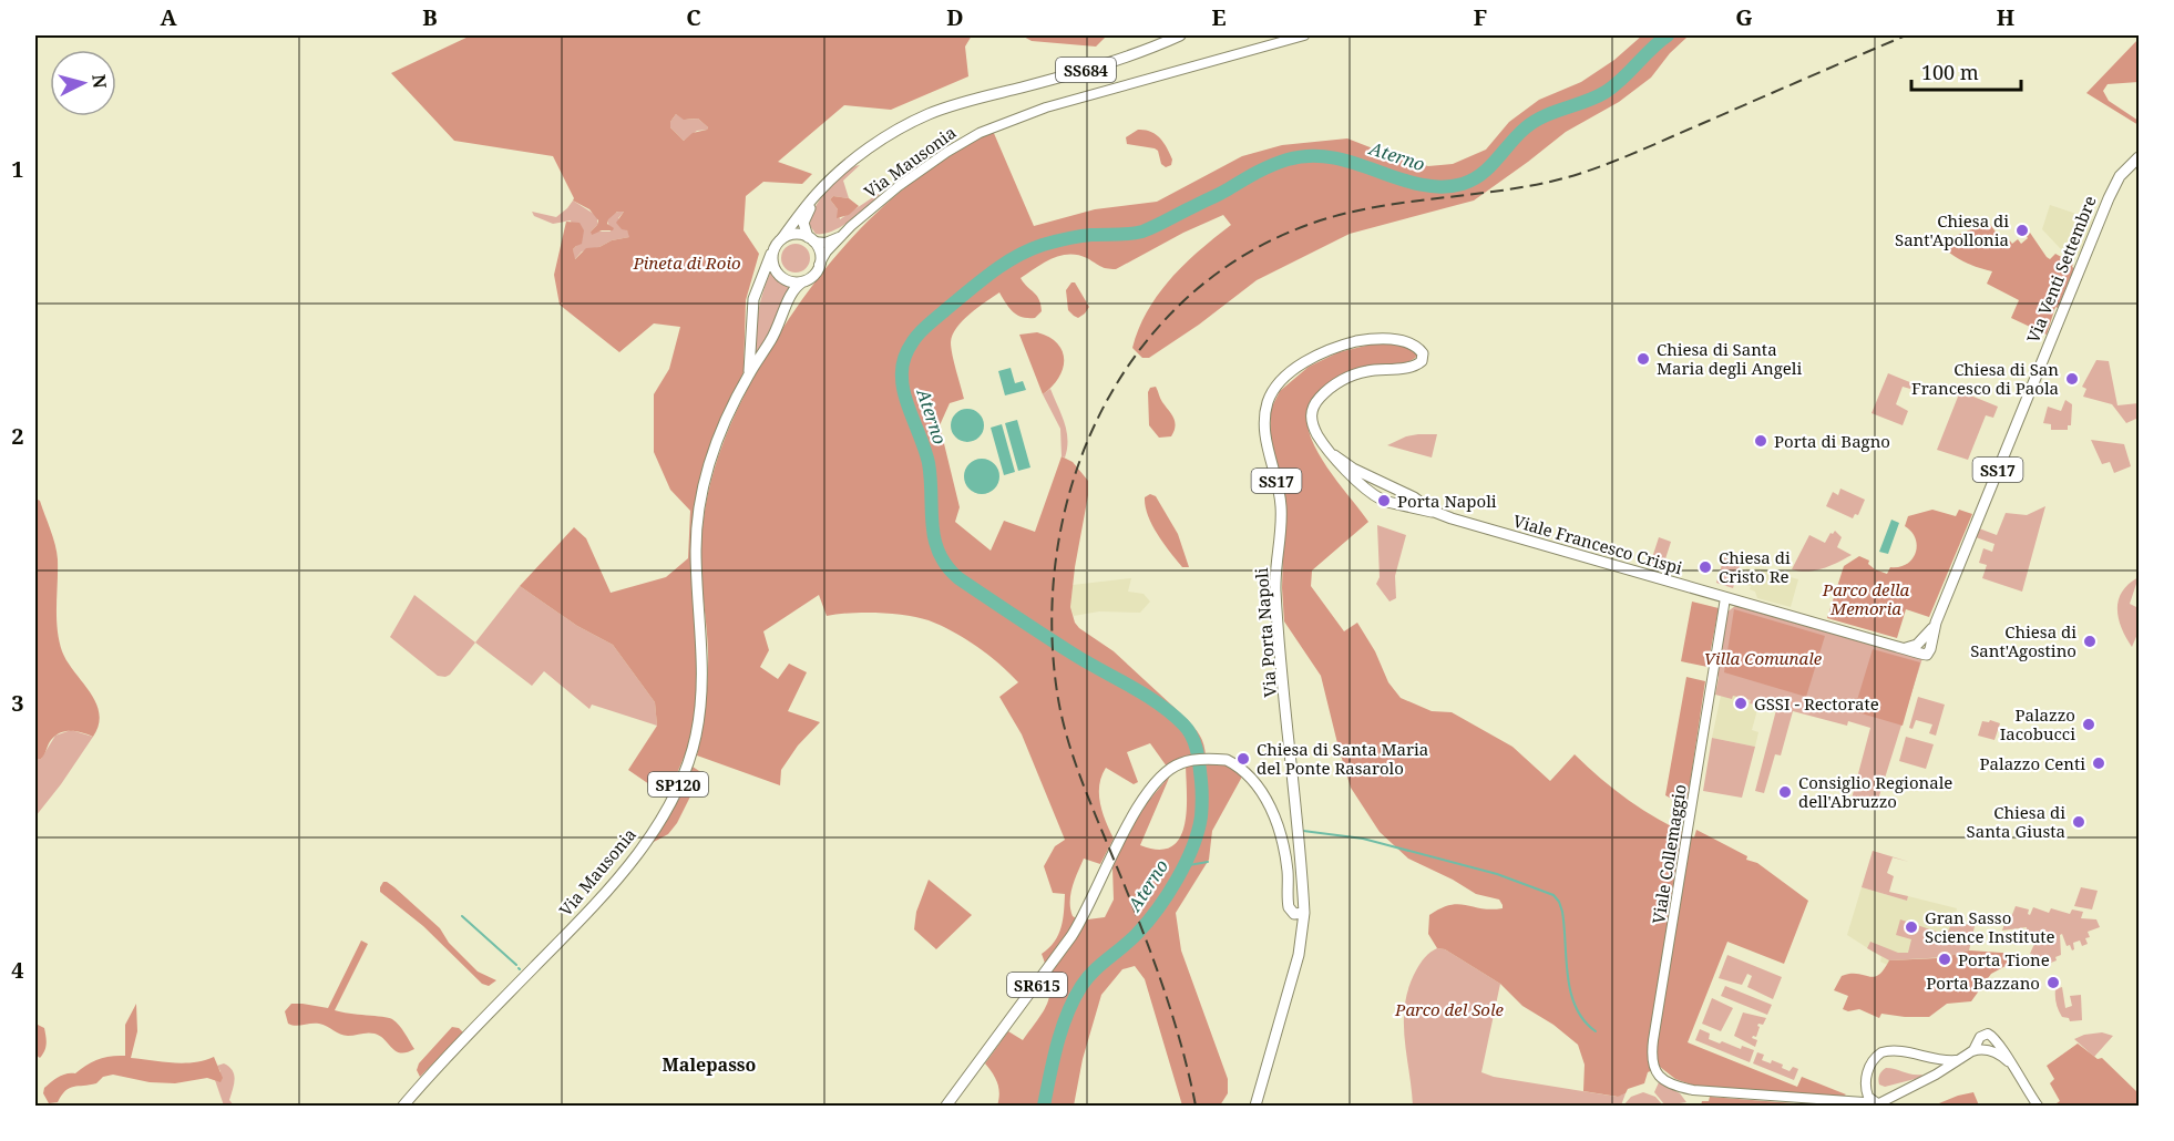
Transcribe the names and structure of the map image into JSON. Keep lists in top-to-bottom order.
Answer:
{
  "streets": {
    "main road": [
      "SS684",
      "Via Mausonia",
      "Via Venti Settembre",
      "SS17",
      "Viale Francesco Crispi",
      "Via Porta Napoli",
      "SP120",
      "Viale Collemaggio",
      "SR615"
    ]
  },
  "crossings": [
    ["SS684", "Via Mausonia"],
    ["Via Venti Settembre", "Viale Francesco Crispi"],
    ["Viale Francesco Crispi", "Via Porta Napoli"],
    ["Viale Francesco Crispi", "Viale Collemaggio"],
    ["Via Porta Napoli", "SR615"]
  ],
  "districts": ["Malepasso"],
  "water": ["Aterno"],
  "parks": [
    "Pineta di Roio",
    "Parco della Memoria",
    "Villa Comunale",
    "Parco del Sole"
  ],
  "places": [
    "Chiesa di Sant'Apollonia",
    "Chiesa di Santa Maria degli Angeli",
    "Chiesa di San Francesco di Paola",
    "Porta di Bagno",
    "Porta Napoli",
    "Chiesa di Cristo Re",
    "Chiesa di Sant'Agostino",
    "GSSI - Rectorate",
    "Palazzo Iacobucci",
    "Chiesa di Santa Maria del Ponte Rasarolo",
    "Palazzo Centi",
    "Consiglio Regionale dell'Abruzzo",
    "Chiesa di Santa Giusta",
    "Gran Sasso Science Institute",
    "Porta Tione",
    "Porta Bazzano"
  ],
  "scale_bar": "100 m",
  "north": "right",
  "grid": {
    "columns": [
      "A",
      "B",
      "C",
      "D",
      "E",
      "F",
      "G",
      "H"
    ],
    "rows": [
      "1",
      "2",
      "3",
      "4"
    ]
  }
}
